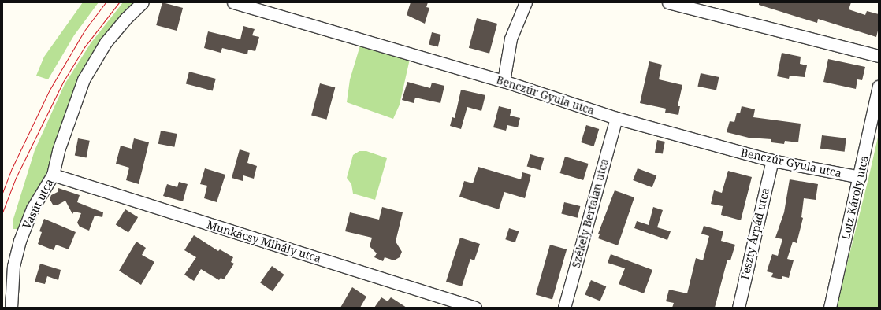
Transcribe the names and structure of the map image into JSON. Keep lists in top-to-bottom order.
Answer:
{
  "streets": {
    "street": [
      "Benczúr Gyula utca",
      "Lotz Károly utca",
      "Vasút utca",
      "Székely Bertalan utca",
      "Feszty Árpád utca",
      "Munkácsy Mihály utca"
    ]
  },
  "crossings": [
    ["Benczúr Gyula utca", "Lotz Károly utca"],
    ["Benczúr Gyula utca", "Székely Bertalan utca"],
    ["Benczúr Gyula utca", "Feszty Árpád utca"],
    ["Vasút utca", "Munkácsy Mihály utca"]
  ]
}
